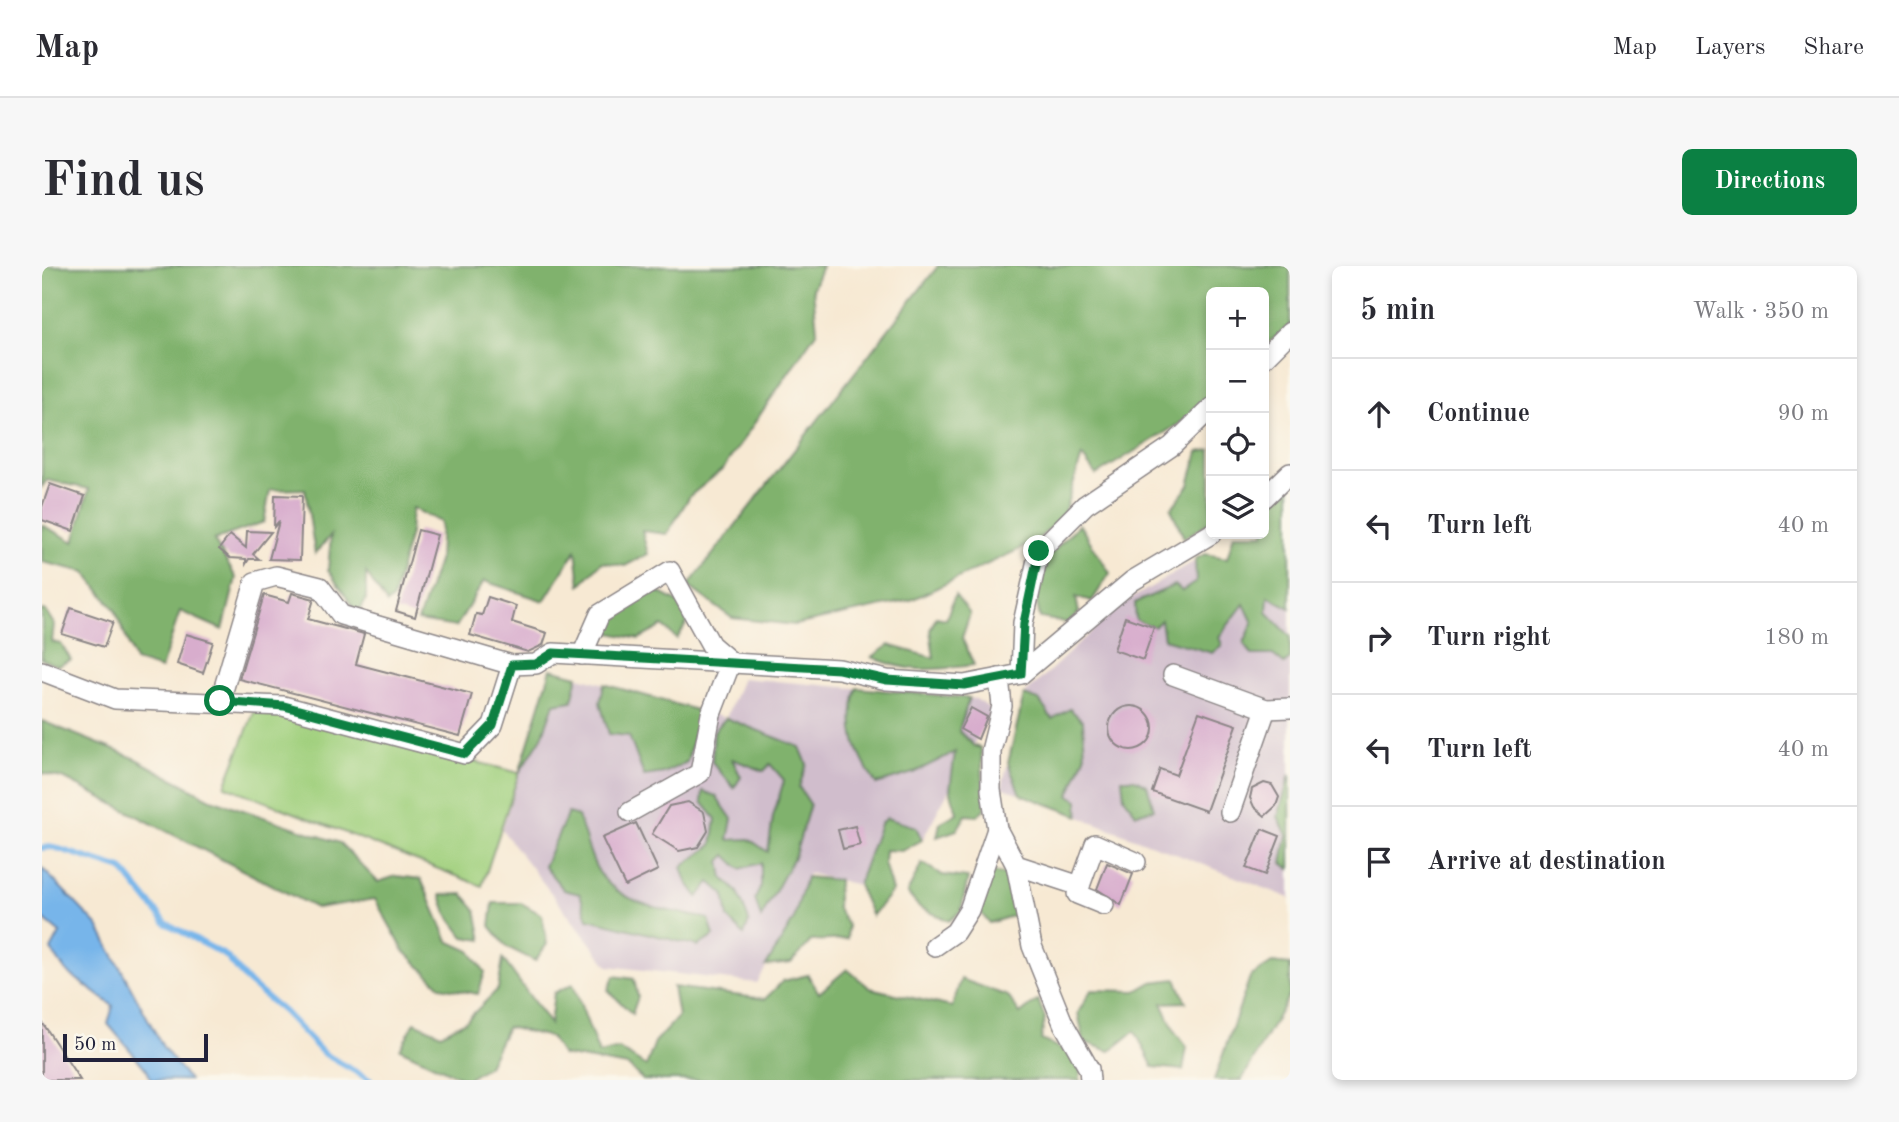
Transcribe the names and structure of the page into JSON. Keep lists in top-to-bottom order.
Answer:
{
  "scale_bar": "50 m",
  "page": {
    "header": "Map",
    "nav": ["Map", "Layers", "Share"],
    "buttons": "Directions",
    "title": "Find us",
    "heading": ["5 min", "Walk · 350 m"],
    "map_buttons": ["+", "−"],
    "list": [
      ["Continue", "90 m"],
      ["Turn left", "40 m"],
      ["Turn right", "180 m"],
      ["Turn left", "40 m"],
      "Arrive at destination"
    ],
    "scale": "50 m"
  }
}
